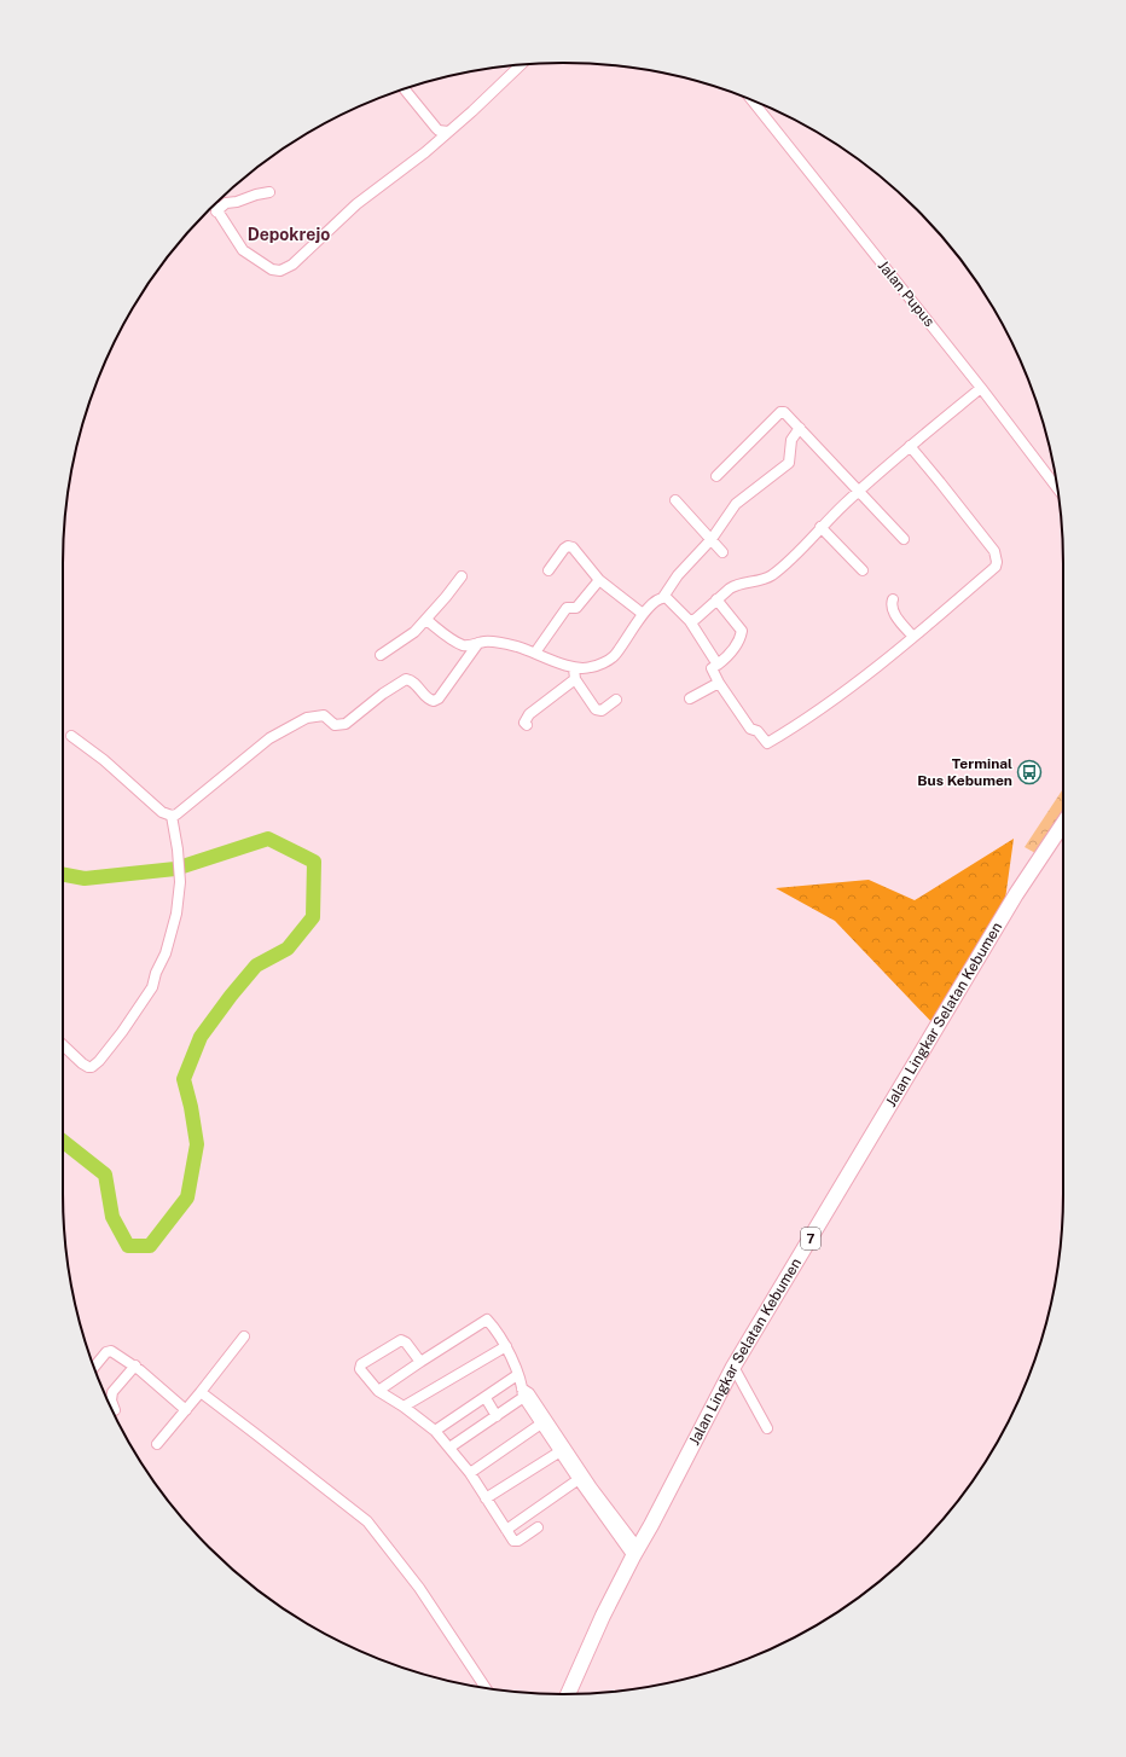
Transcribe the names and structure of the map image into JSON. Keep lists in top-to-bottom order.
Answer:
{
  "streets": {
    "highway": ["Jalan Lingkar Selatan Kebumen", "7"],
    "street": ["Jalan Pupus"]
  },
  "districts": ["Depokrejo"],
  "places": {
    "bus stop": ["Terminal Bus Kebumen"]
  }
}
